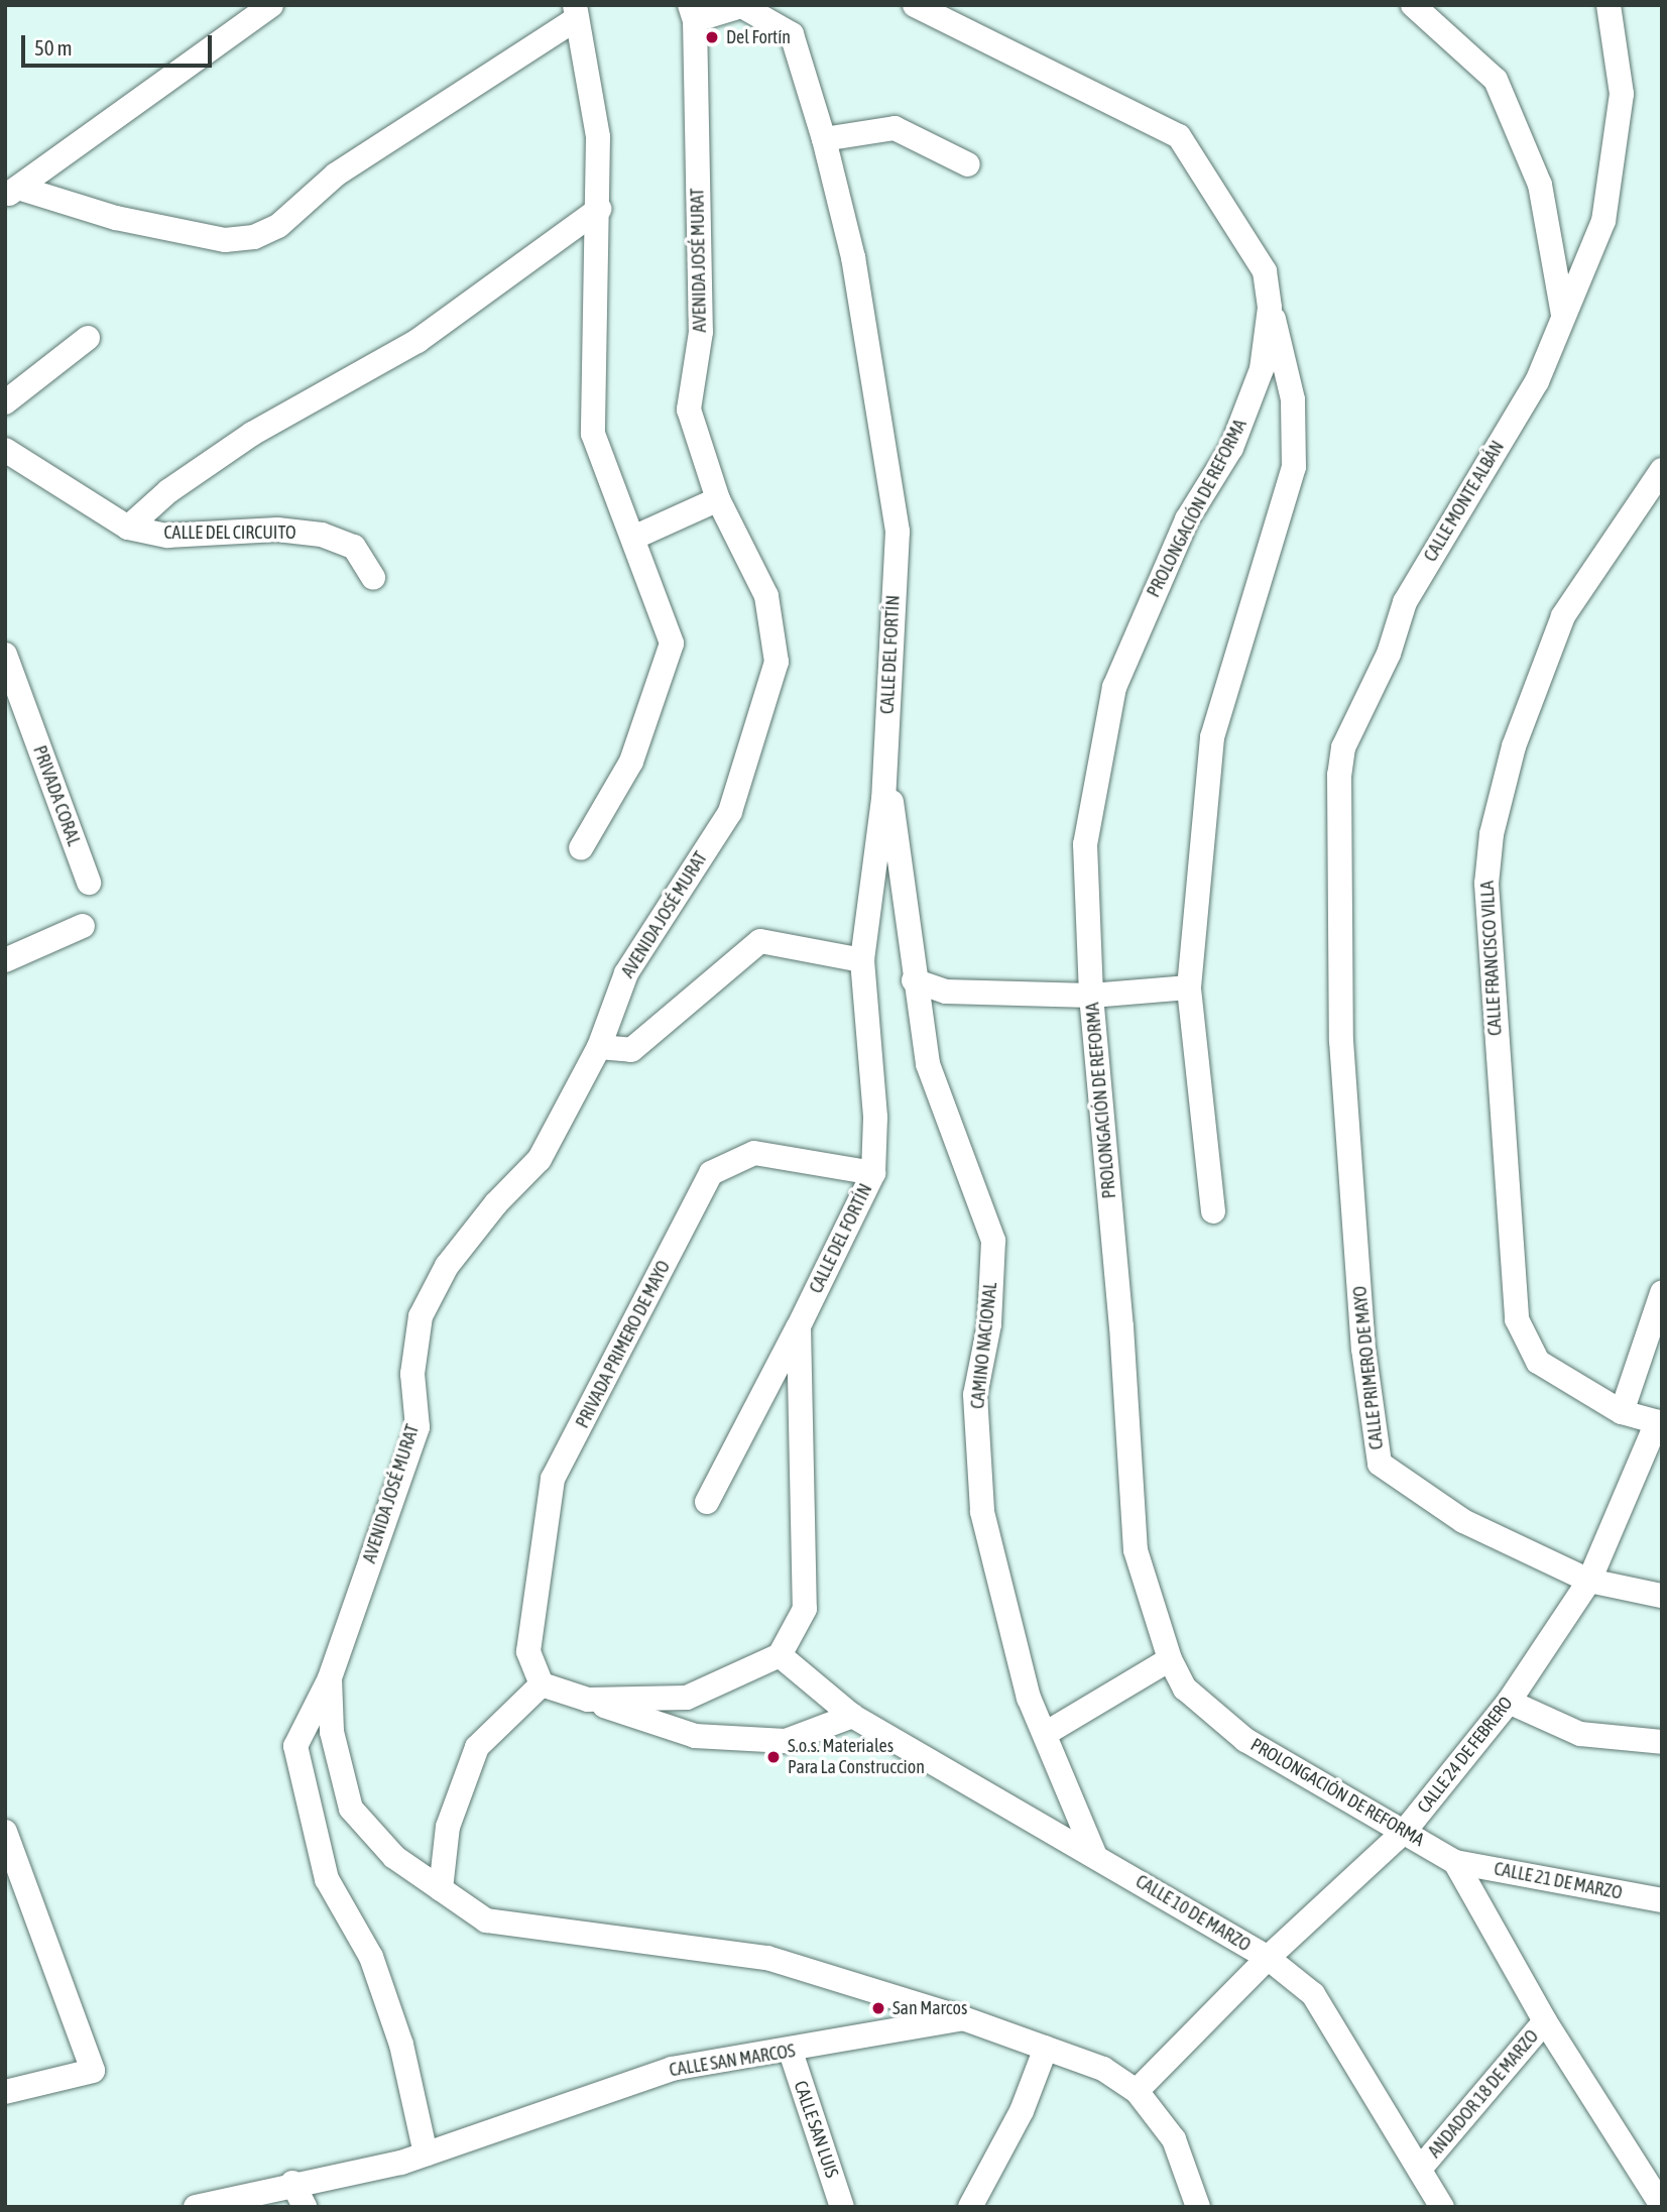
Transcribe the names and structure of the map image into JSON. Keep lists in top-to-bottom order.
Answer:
{
  "streets": {
    "street": [
      "AVENIDA JOSÉ MURAT",
      "CALLE MONTE ALBÁN",
      "PROLONGACIÓN DE REFORMA",
      "CALLE DEL CIRCUITO",
      "CALLE DEL FORTÍN",
      "PRIVADA CORAL",
      "CALLE FRANCISCO VILLA",
      "PRIVADA PRIMERO DE MAYO",
      "CAMINO NACIONAL",
      "CALLE PRIMERO DE MAYO",
      "CALLE 24 DE FEBRERO",
      "CALLE 21 DE MARZO",
      "CALLE 10 DE MARZO",
      "CALLE SAN MARCOS",
      "ANDADOR 18 DE MARZO",
      "CALLE SAN LUIS"
    ]
  },
  "crossings": [
    ["AVENIDA JOSÉ MURAT", "CALLE 24 DE FEBRERO"],
    ["AVENIDA JOSÉ MURAT", "CALLE SAN MARCOS"],
    ["CALLE MONTE ALBÁN", "CALLE PRIMERO DE MAYO"],
    ["PROLONGACIÓN DE REFORMA", "CALLE 24 DE FEBRERO"],
    ["PROLONGACIÓN DE REFORMA", "CALLE 21 DE MARZO"],
    ["PROLONGACIÓN DE REFORMA", "ANDADOR 18 DE MARZO"],
    ["CALLE DEL FORTÍN", "PRIVADA PRIMERO DE MAYO"],
    ["CALLE DEL FORTÍN", "CAMINO NACIONAL"],
    ["CALLE DEL FORTÍN", "CALLE 10 DE MARZO"],
    ["CAMINO NACIONAL", "CALLE 10 DE MARZO"],
    ["CALLE PRIMERO DE MAYO", "CALLE 24 DE FEBRERO"],
    ["CALLE 24 DE FEBRERO", "CALLE 10 DE MARZO"],
    ["CALLE 10 DE MARZO", "ANDADOR 18 DE MARZO"],
    ["CALLE SAN MARCOS", "CALLE SAN LUIS"]
  ],
  "places": ["Del Fortín", "S.o.s. Materiales Para La Construccion", "San Marcos"],
  "scale_bar": "50 m"
}
